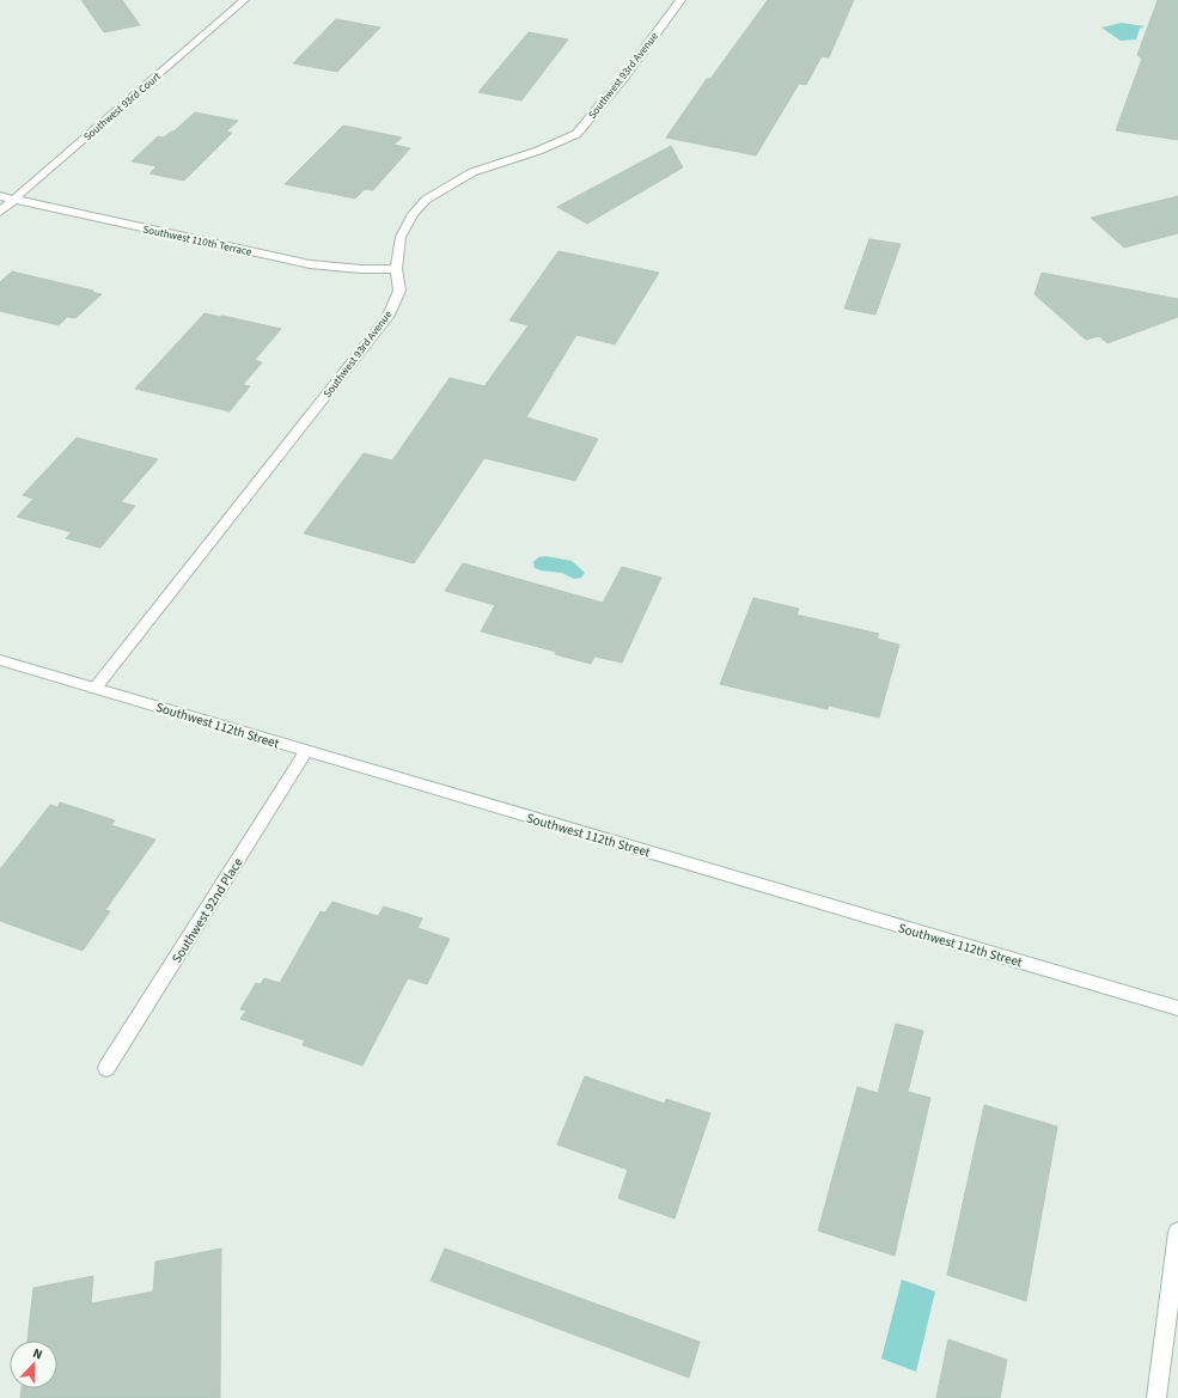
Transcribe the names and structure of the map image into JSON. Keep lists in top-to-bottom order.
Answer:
{
  "streets": {
    "street": [
      "Southwest 93rd Avenue",
      "Southwest 93rd Court",
      "Southwest 110th Terrace",
      "Southwest 112th Street",
      "Southwest 92nd Place"
    ]
  },
  "crossings": [
    ["Southwest 93rd Avenue", "Southwest 110th Terrace"],
    ["Southwest 93rd Avenue", "Southwest 112th Street"],
    ["Southwest 93rd Court", "Southwest 110th Terrace"],
    ["Southwest 112th Street", "Southwest 92nd Place"]
  ],
  "north": "top"
}
